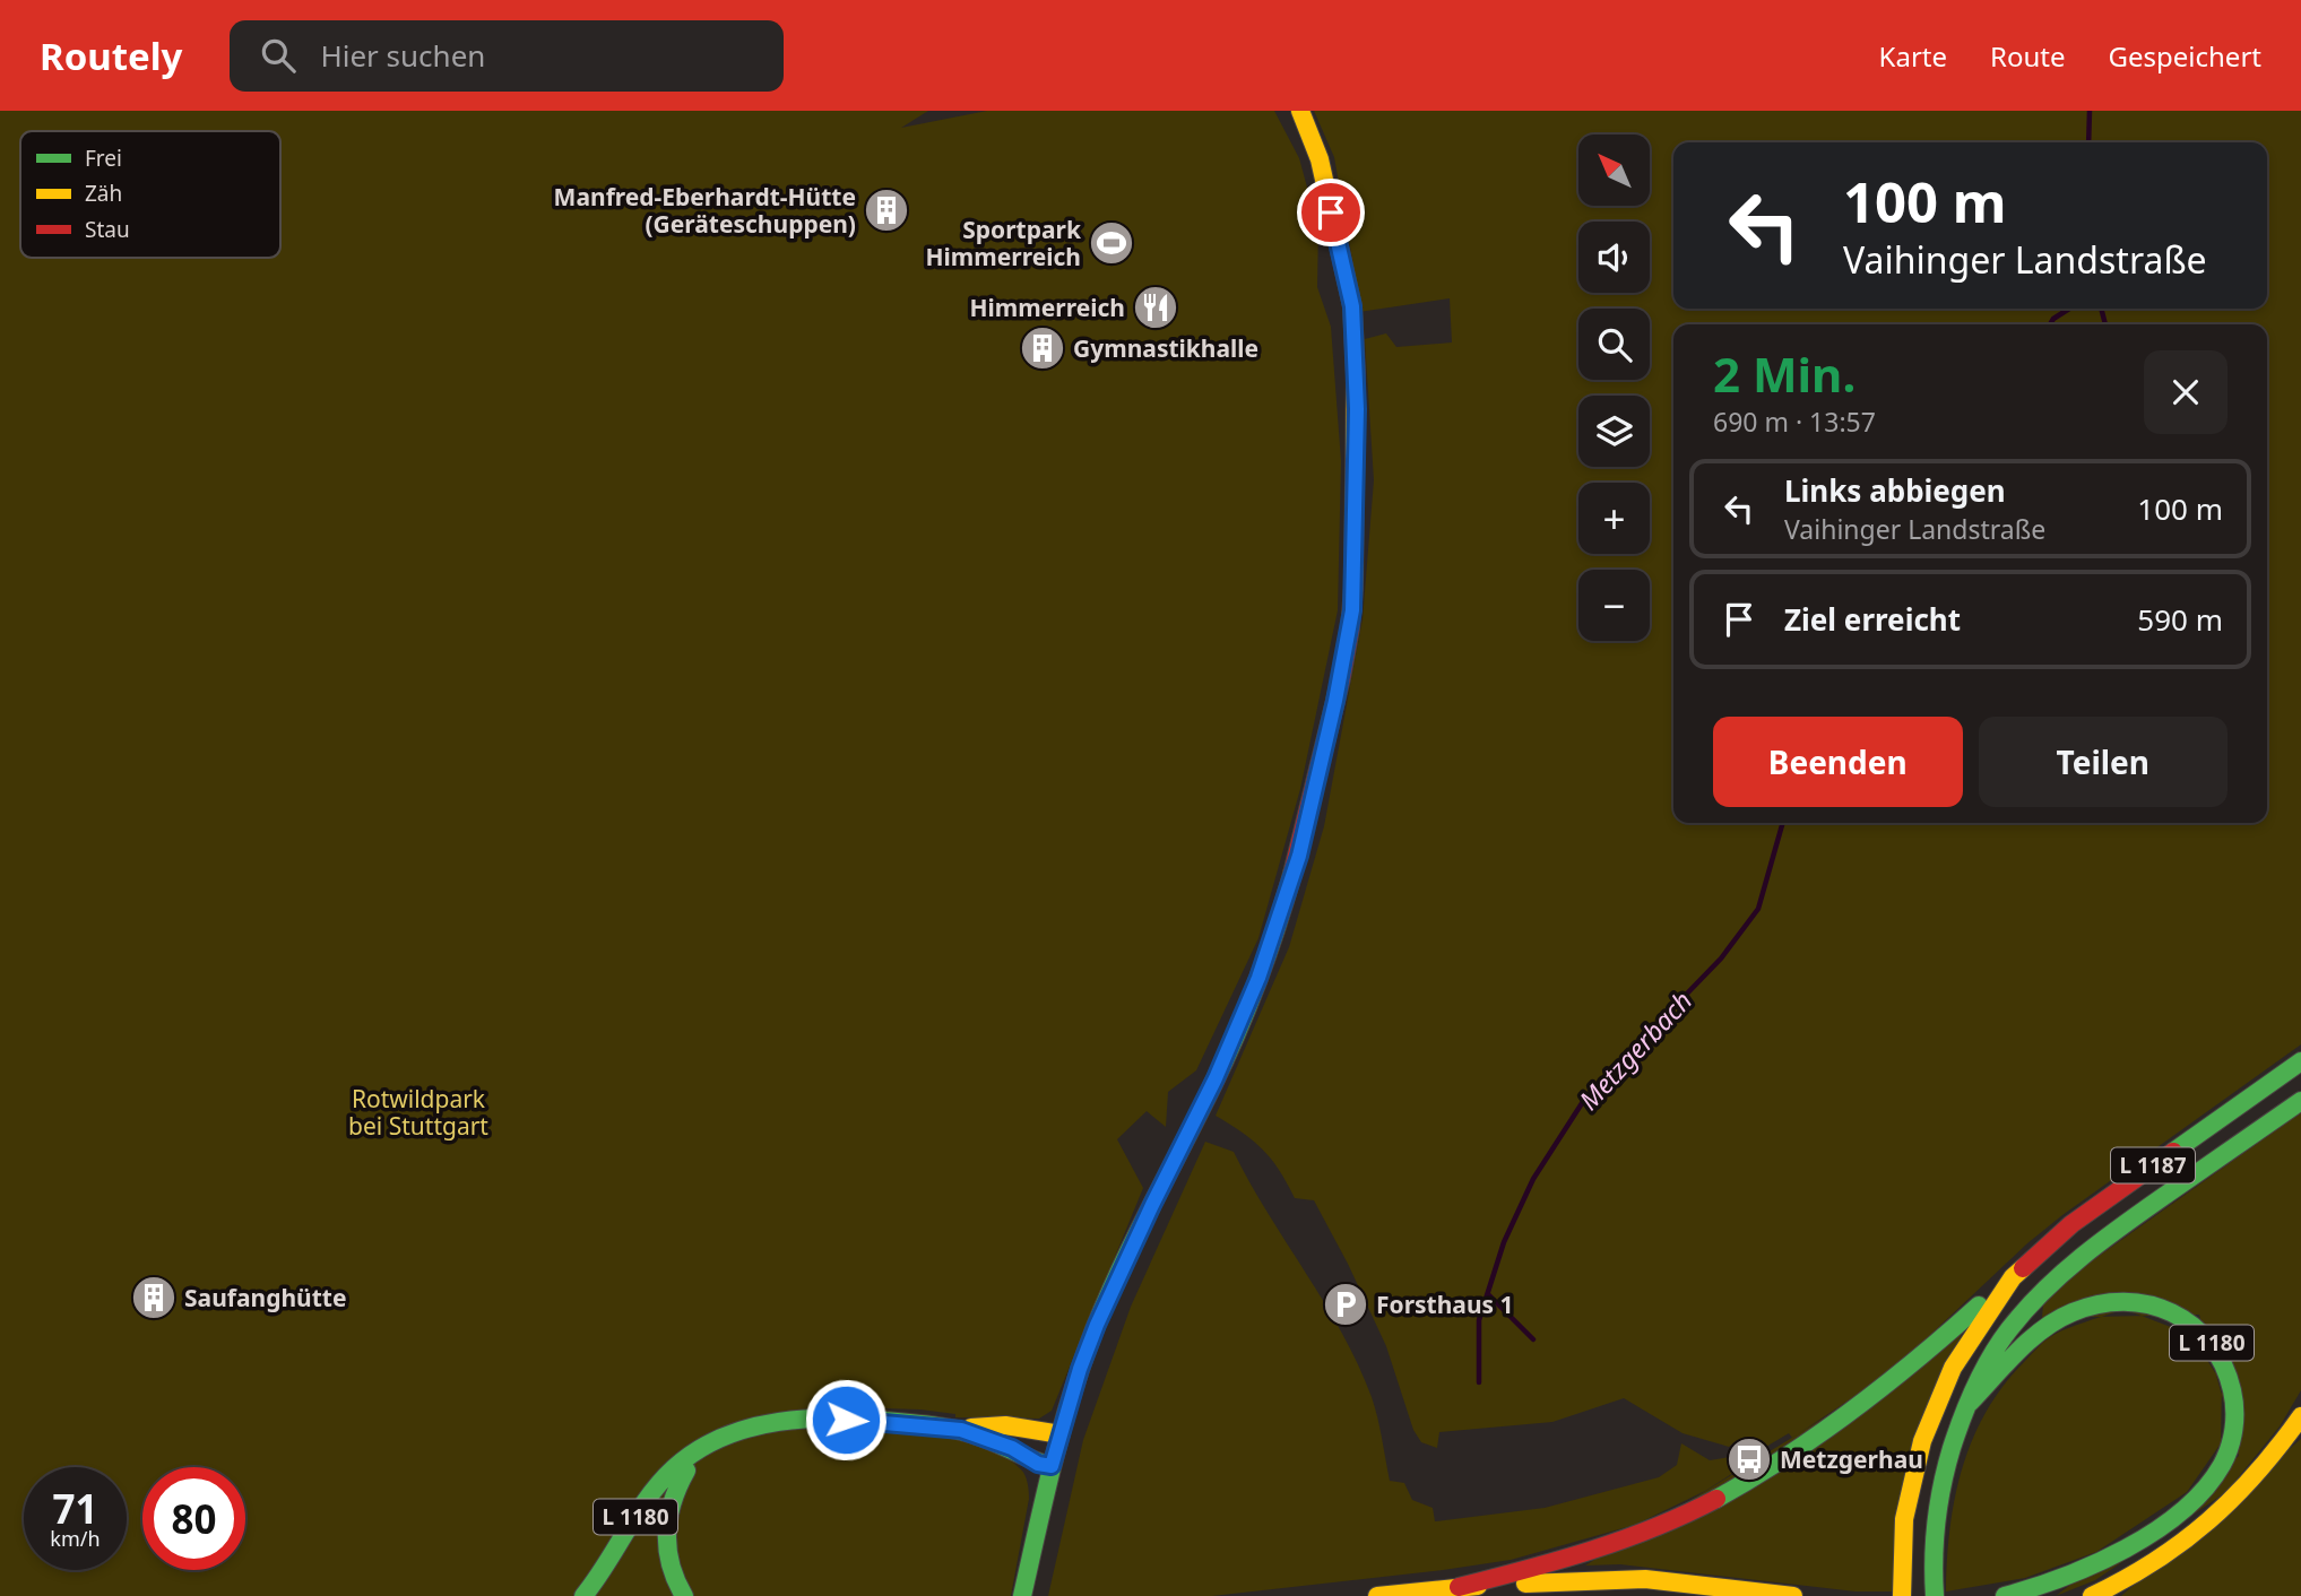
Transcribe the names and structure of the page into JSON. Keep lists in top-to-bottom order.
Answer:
{
  "streets": {
    "main road": ["L 1187", "L 1180"]
  },
  "crossings": [
    ["L 1187", "L 1180"]
  ],
  "water": ["Metzgerbach"],
  "parks": ["Rotwildpark bei Stuttgart"],
  "places": {
    "building": ["Manfred-Eberhardt-Hütte (Geräteschuppen)", "Gymnastikhalle", "Saufanghütte"],
    "sports": ["Sportpark Himmerreich"],
    "restaurant": ["Himmerreich"],
    "parking": ["Forsthaus 1"],
    "bus stop": ["Metzgerhau"]
  },
  "legend": ["Frei", "Zäh", "Stau"],
  "north": "top left",
  "page": {
    "header": "Routely",
    "search": "Hier suchen",
    "nav": ["Karte", "Route", "Gespeichert"],
    "map_buttons": ["+", "−"],
    "turn": ["100 m", "Vaihinger Landstraße"],
    "heading": ["2 Min.", "690 m · 13:57"],
    "list": [
      {
        "name": "Links abbiegen",
        "note": "Vaihinger Landstraße",
        "value": "100 m"
      },
      {
        "name": "Ziel erreicht",
        "value": "590 m"
      }
    ],
    "buttons": ["Beenden", "Teilen"],
    "speed": "71 km/h",
    "limit": "80"
  }
}
